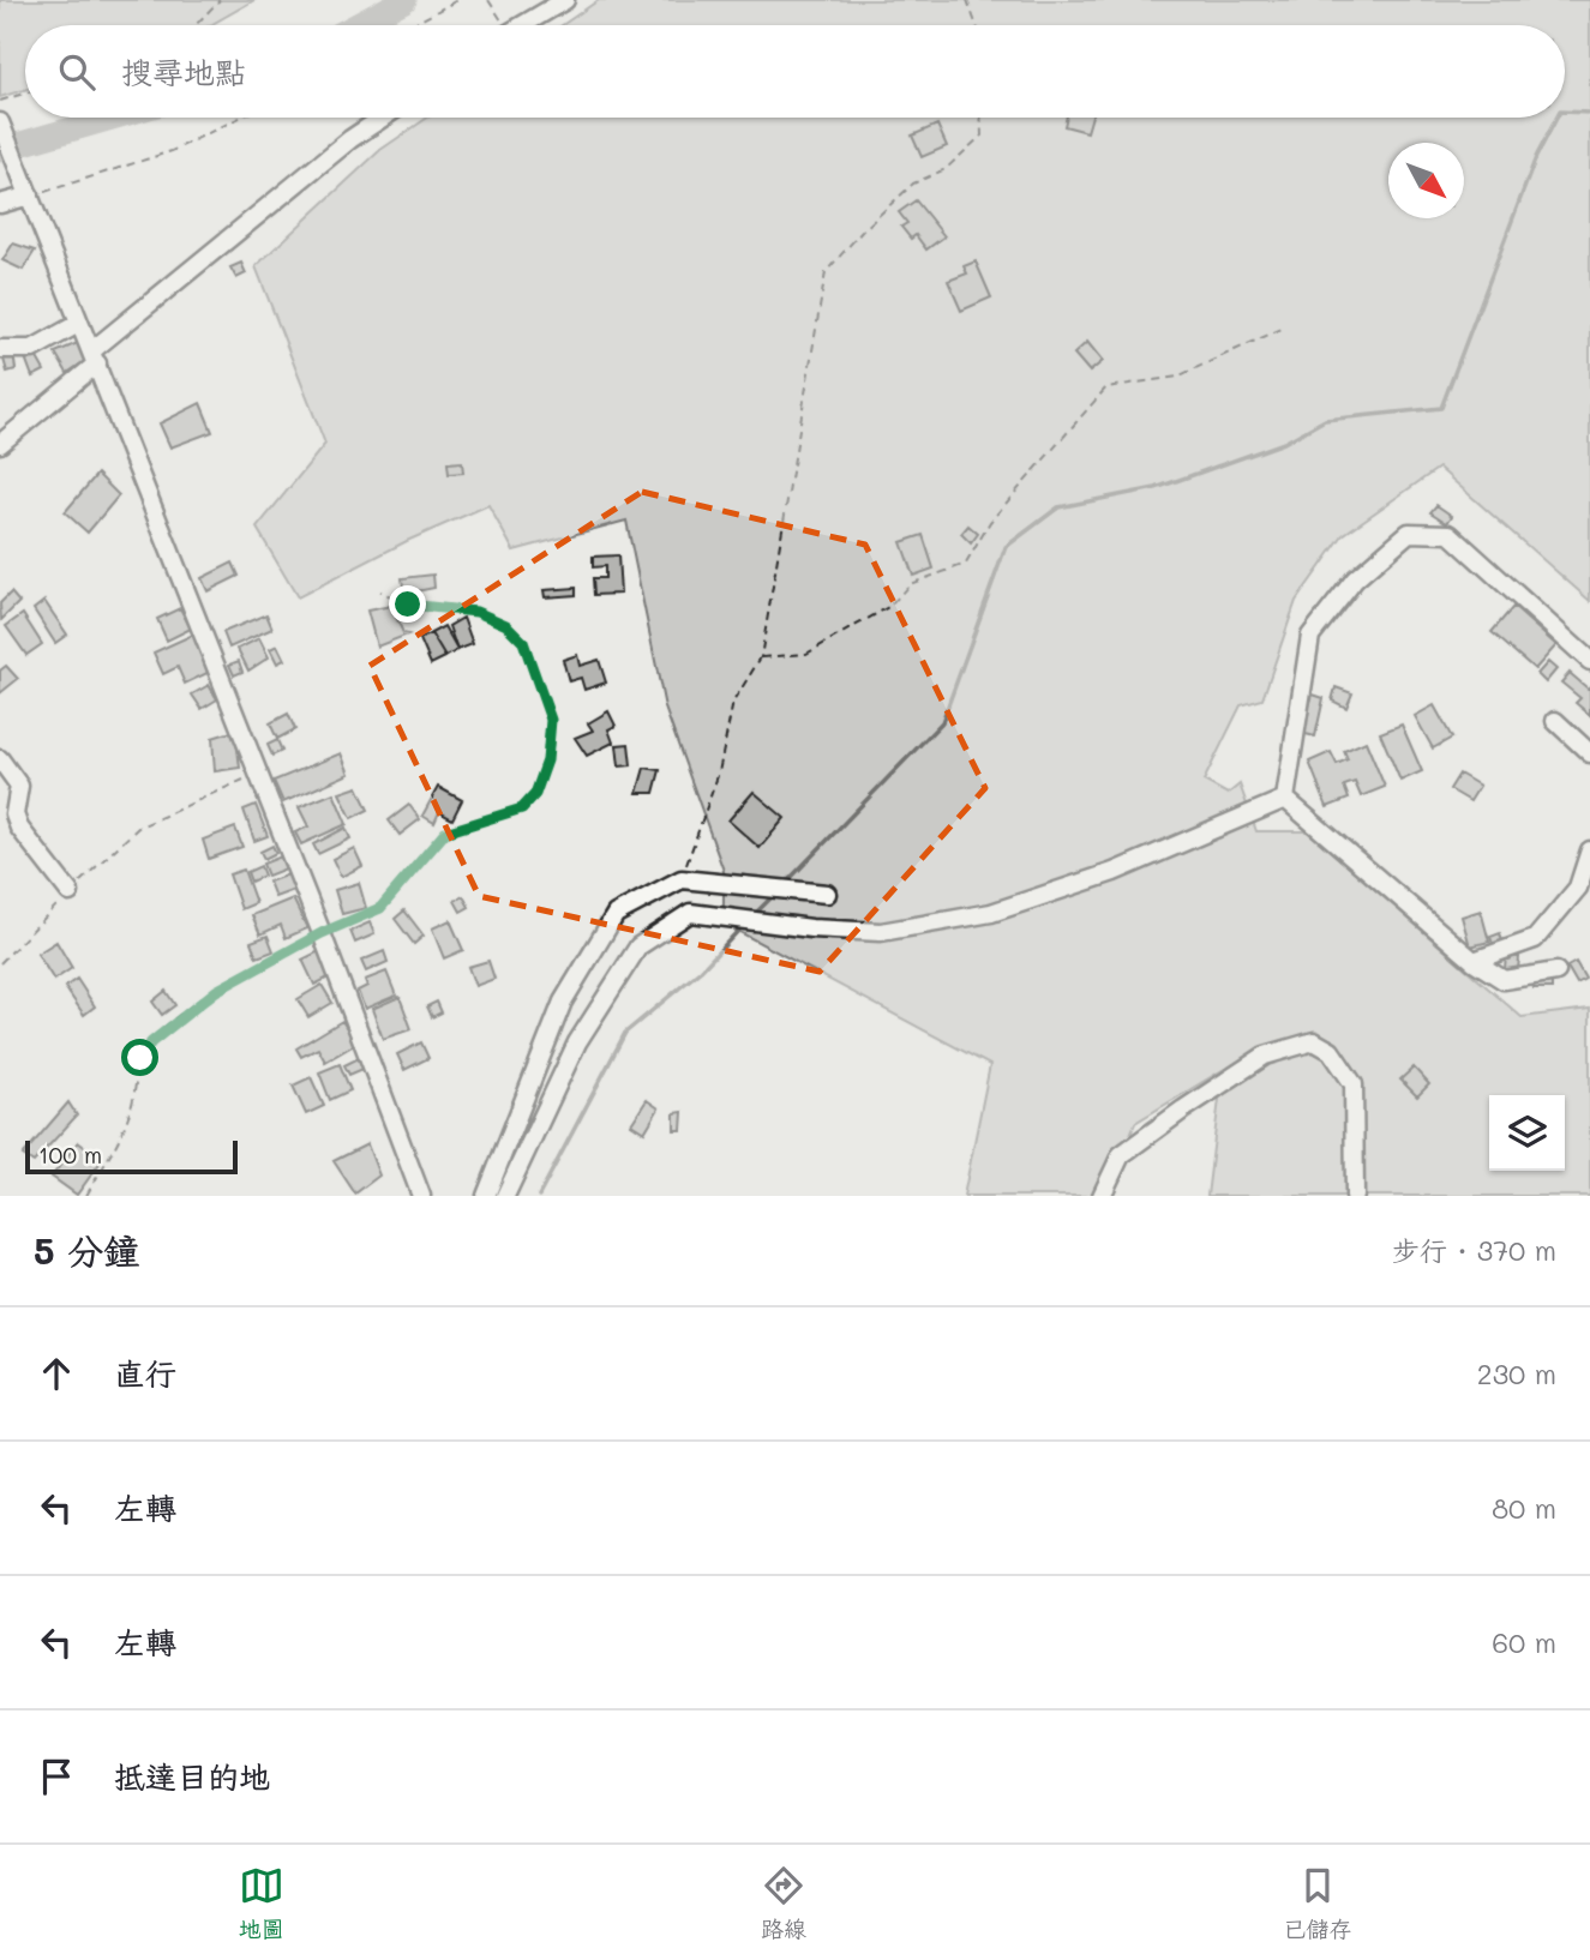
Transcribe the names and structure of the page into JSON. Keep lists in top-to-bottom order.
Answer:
{
  "scale_bar": "100 m",
  "north": "bottom right",
  "page": {
    "search": "搜尋地點",
    "scale": "100 m",
    "heading": ["5 分鐘", "步行 · 370 m"],
    "list": [
      ["直行", "230 m"],
      ["左轉", "80 m"],
      ["左轉", "60 m"],
      "抵達目的地"
    ],
    "nav": ["地圖", "路線", "已儲存"]
  }
}
